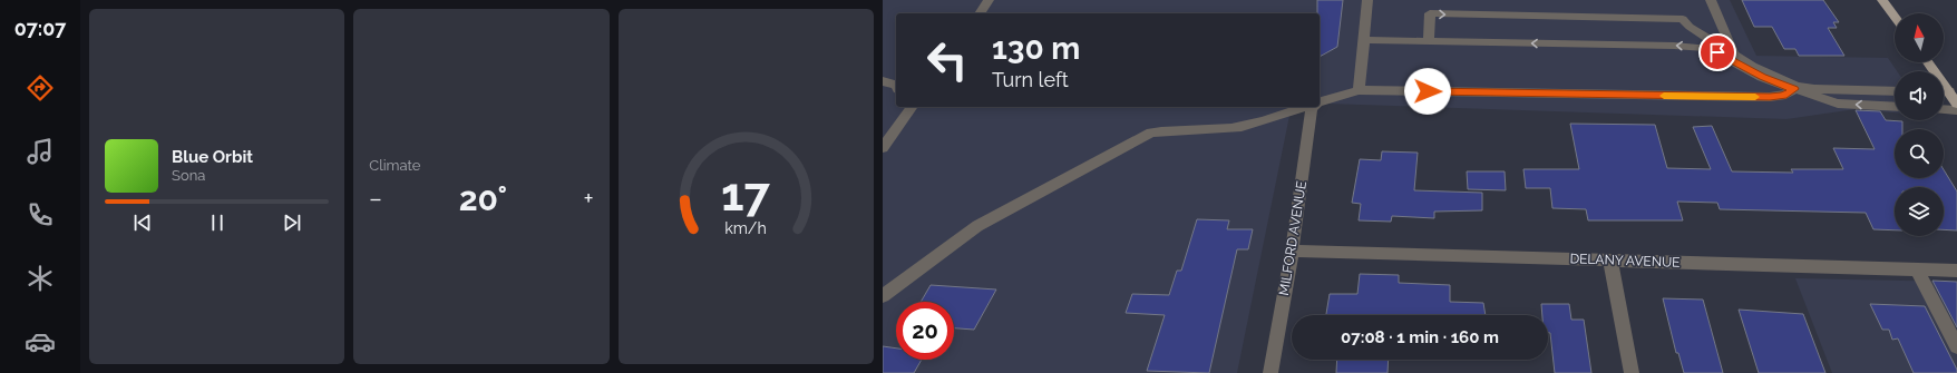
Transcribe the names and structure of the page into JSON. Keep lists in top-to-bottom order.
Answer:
{
  "streets": {
    "street": ["MILFORD AVENUE", "DELANY AVENUE"]
  },
  "crossings": [
    ["MILFORD AVENUE", "DELANY AVENUE"]
  ],
  "north": "top",
  "page": {
    "tabs": "07:07",
    "tile": "Climate",
    "turn": ["130 m", "Turn left"],
    "song": ["Blue Orbit", "Sona"],
    "heat": ["−", "20°", "+"],
    "limit": "20",
    "trip": "07:08 · 1 min · 160 m",
    "gauge": ["17", "km/h"]
  }
}
